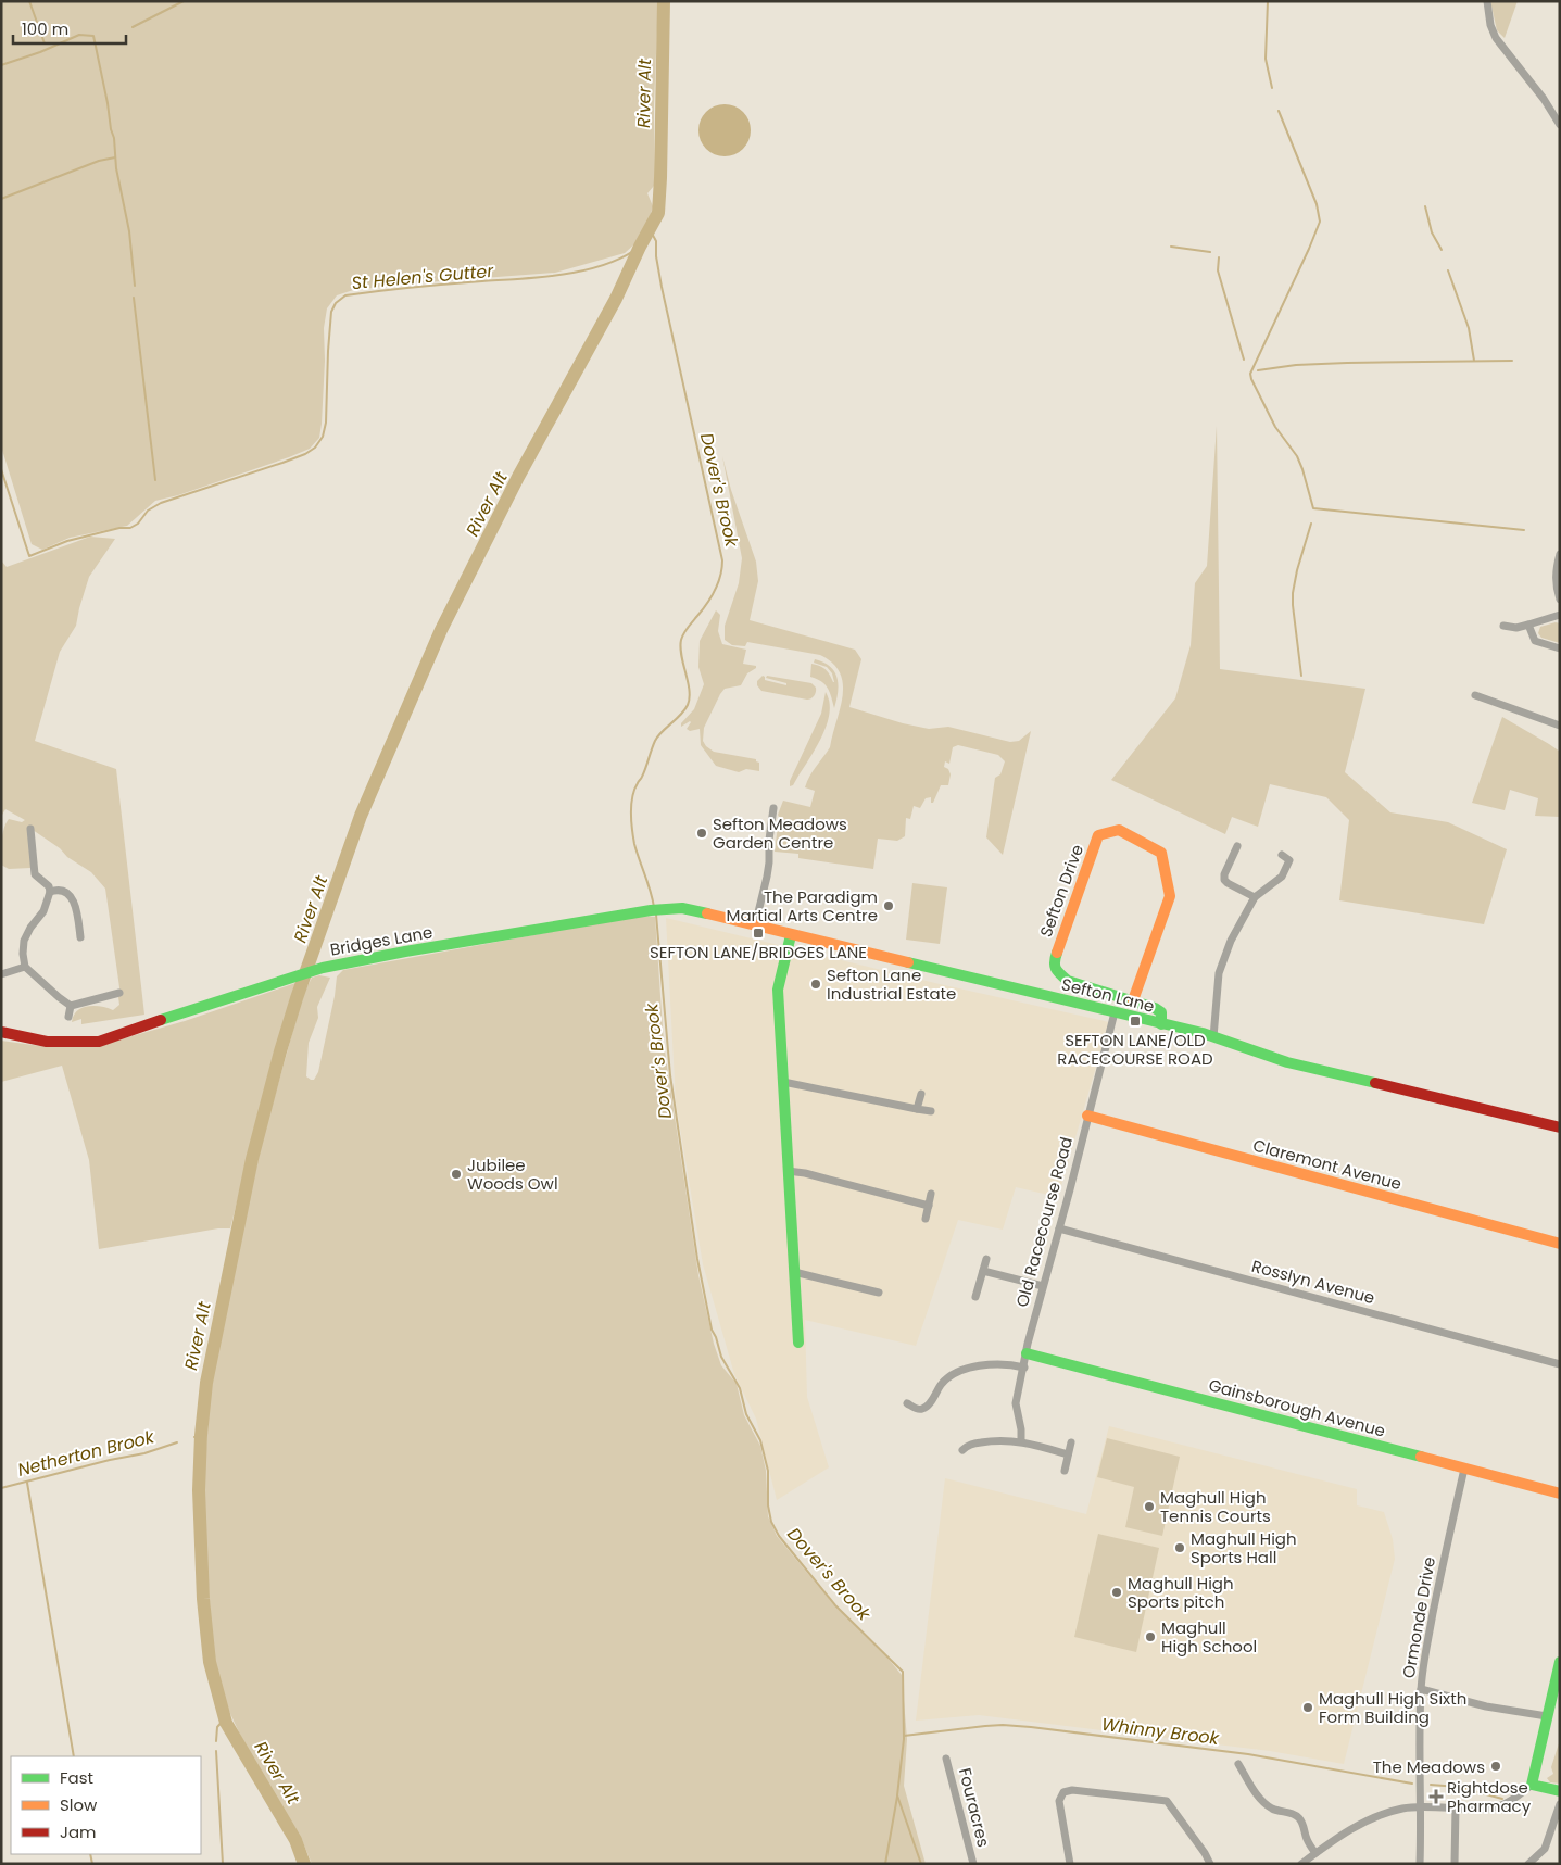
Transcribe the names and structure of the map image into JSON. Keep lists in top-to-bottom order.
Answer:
{
  "streets": {
    "street": [
      "Sefton Drive",
      "Bridges Lane",
      "Sefton Lane",
      "Claremont Avenue",
      "Old Racecourse Road",
      "Rosslyn Avenue",
      "Gainsborough Avenue",
      "Ormonde Drive",
      "Fouracres"
    ]
  },
  "crossings": [
    ["Bridges Lane", "Sefton Lane"],
    ["Sefton Lane", "Old Racecourse Road"],
    ["Claremont Avenue", "Old Racecourse Road"],
    ["Old Racecourse Road", "Rosslyn Avenue"],
    ["Old Racecourse Road", "Gainsborough Avenue"],
    ["Gainsborough Avenue", "Ormonde Drive"]
  ],
  "water": [
    "River Alt",
    "St Helen's Gutter",
    "Dover's Brook",
    "Netherton Brook",
    "Whinny Brook"
  ],
  "places": {
    "other": [
      "Sefton Meadows Garden Centre",
      "The Paradigm Martial Arts Centre",
      "Sefton Lane Industrial Estate",
      "Jubilee Woods Owl",
      "Maghull High Tennis Courts",
      "Maghull High Sports Hall",
      "Maghull High Sports pitch",
      "Maghull High School",
      "Maghull High Sixth Form Building",
      "The Meadows"
    ],
    "transit": ["SEFTON LANE/BRIDGES LANE", "SEFTON LANE/OLD RACECOURSE ROAD"],
    "health": ["Rightdose Pharmacy"]
  },
  "legend": ["Fast", "Slow", "Jam"],
  "scale_bar": "100 m"
}
